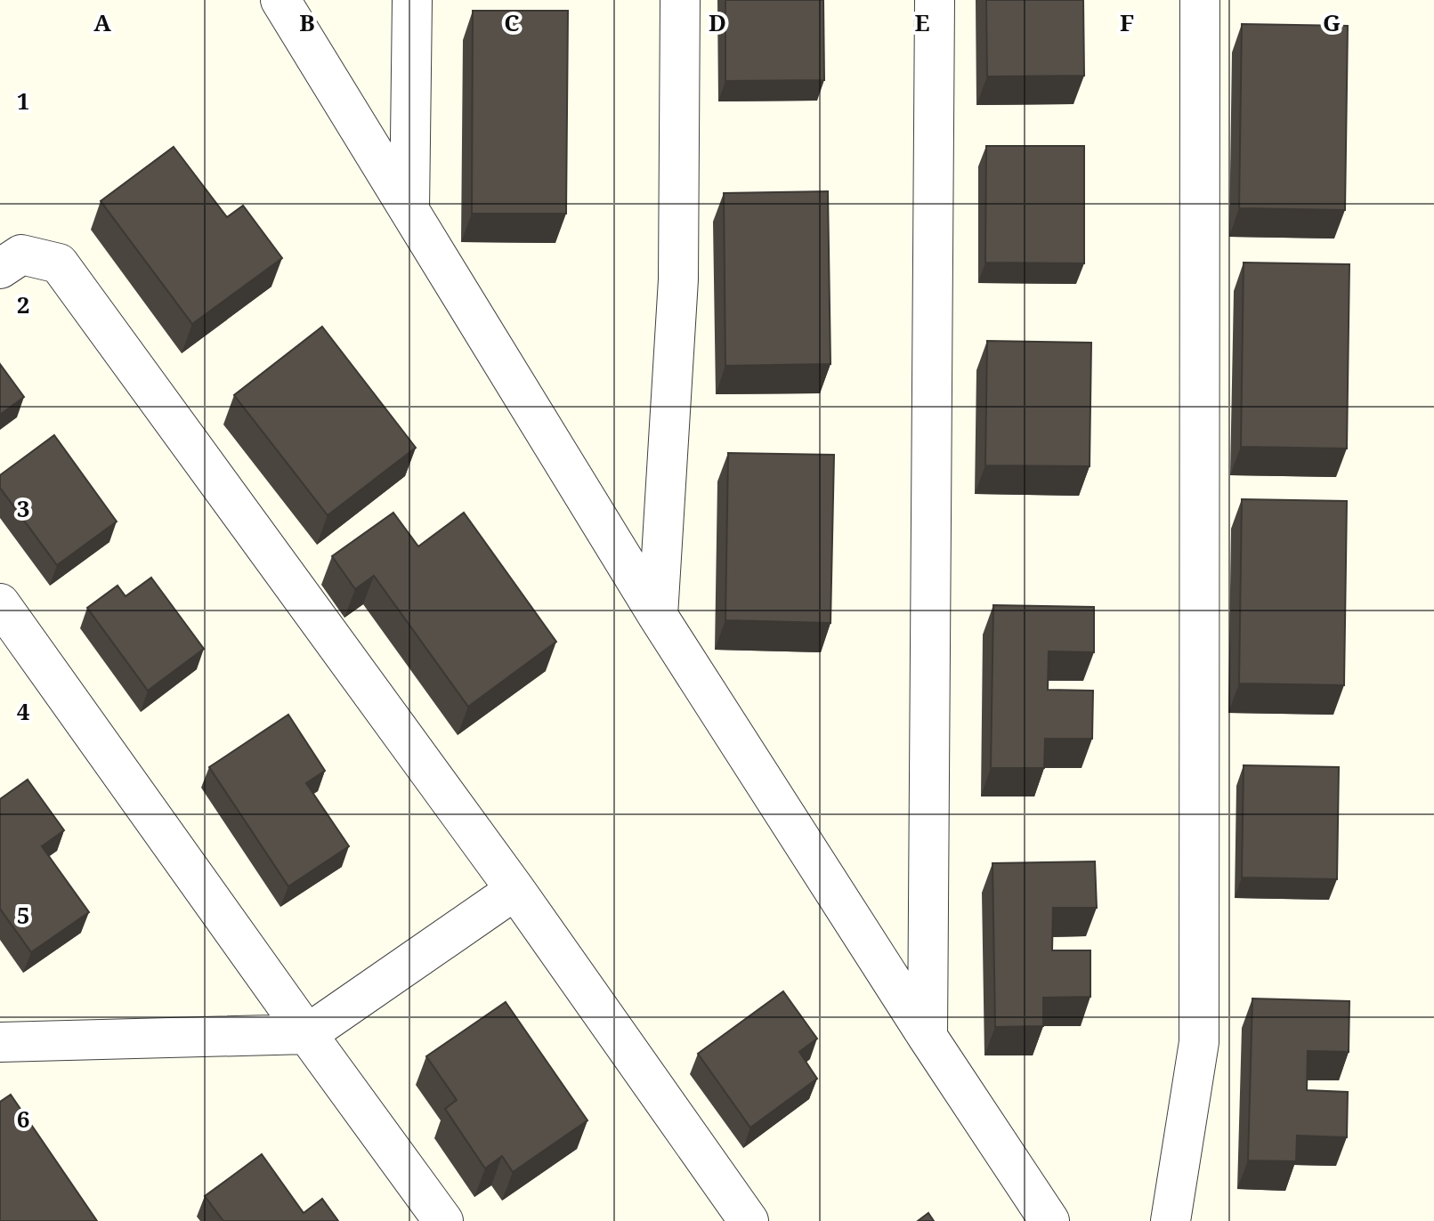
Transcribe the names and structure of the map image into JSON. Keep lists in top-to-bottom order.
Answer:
{
  "grid": {
    "columns": [
      "A",
      "B",
      "C",
      "D",
      "E",
      "F",
      "G"
    ],
    "rows": [
      "1",
      "2",
      "3",
      "4",
      "5",
      "6"
    ]
  }
}
